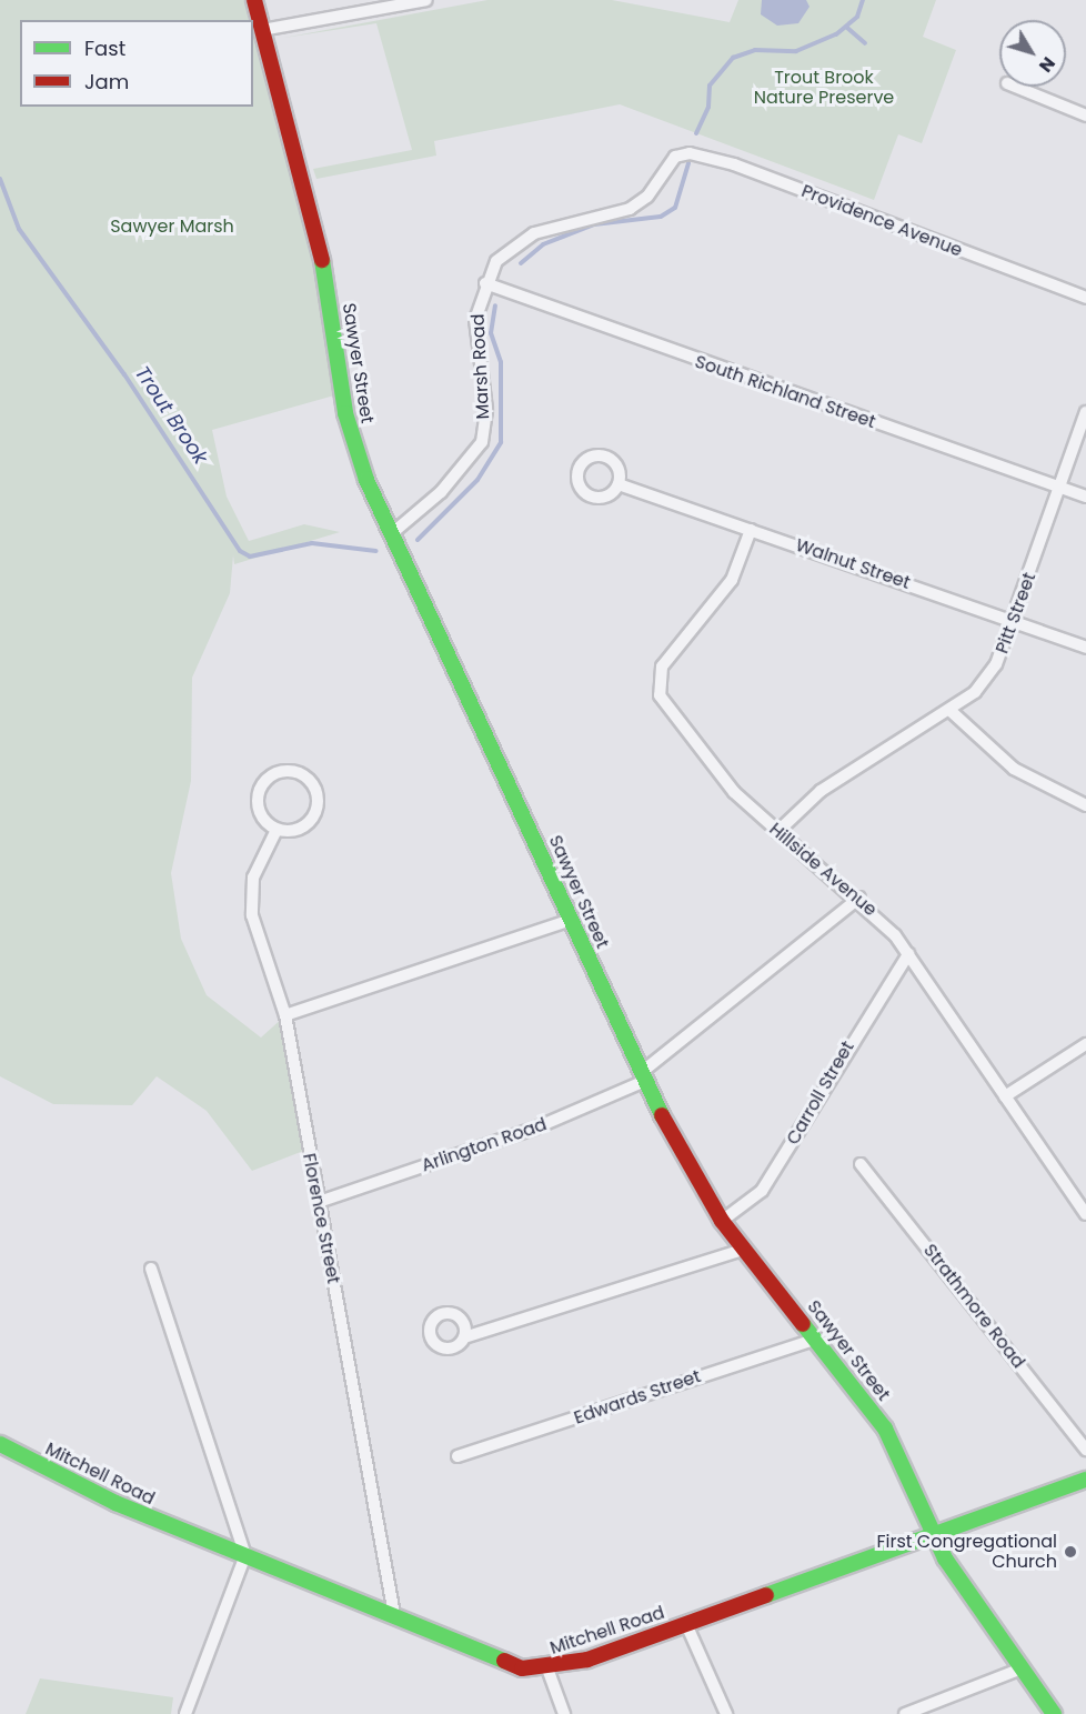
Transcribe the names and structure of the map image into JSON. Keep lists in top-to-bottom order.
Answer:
{
  "streets": {
    "street": [
      "Providence Avenue",
      "Sawyer Street",
      "Marsh Road",
      "South Richland Street",
      "Walnut Street",
      "Pitt Street",
      "Hillside Avenue",
      "Carroll Street",
      "Arlington Road",
      "Florence Street",
      "Strathmore Road",
      "Edwards Street",
      "Mitchell Road"
    ]
  },
  "crossings": [
    ["Providence Avenue", "Marsh Road"],
    ["Sawyer Street", "Marsh Road"],
    ["Sawyer Street", "Carroll Street"],
    ["Sawyer Street", "Arlington Road"],
    ["Sawyer Street", "Edwards Street"],
    ["Sawyer Street", "Mitchell Road"],
    ["Marsh Road", "South Richland Street"],
    ["South Richland Street", "Pitt Street"],
    ["Walnut Street", "Pitt Street"],
    ["Walnut Street", "Hillside Avenue"],
    ["Pitt Street", "Hillside Avenue"],
    ["Hillside Avenue", "Carroll Street"],
    ["Hillside Avenue", "Arlington Road"],
    ["Arlington Road", "Florence Street"],
    ["Florence Street", "Mitchell Road"]
  ],
  "water": ["Trout Brook"],
  "parks": ["Trout Brook Nature Preserve", "Sawyer Marsh"],
  "places": ["First Congregational Church"],
  "legend": ["Fast", "Jam"],
  "north": "bottom right"
}
